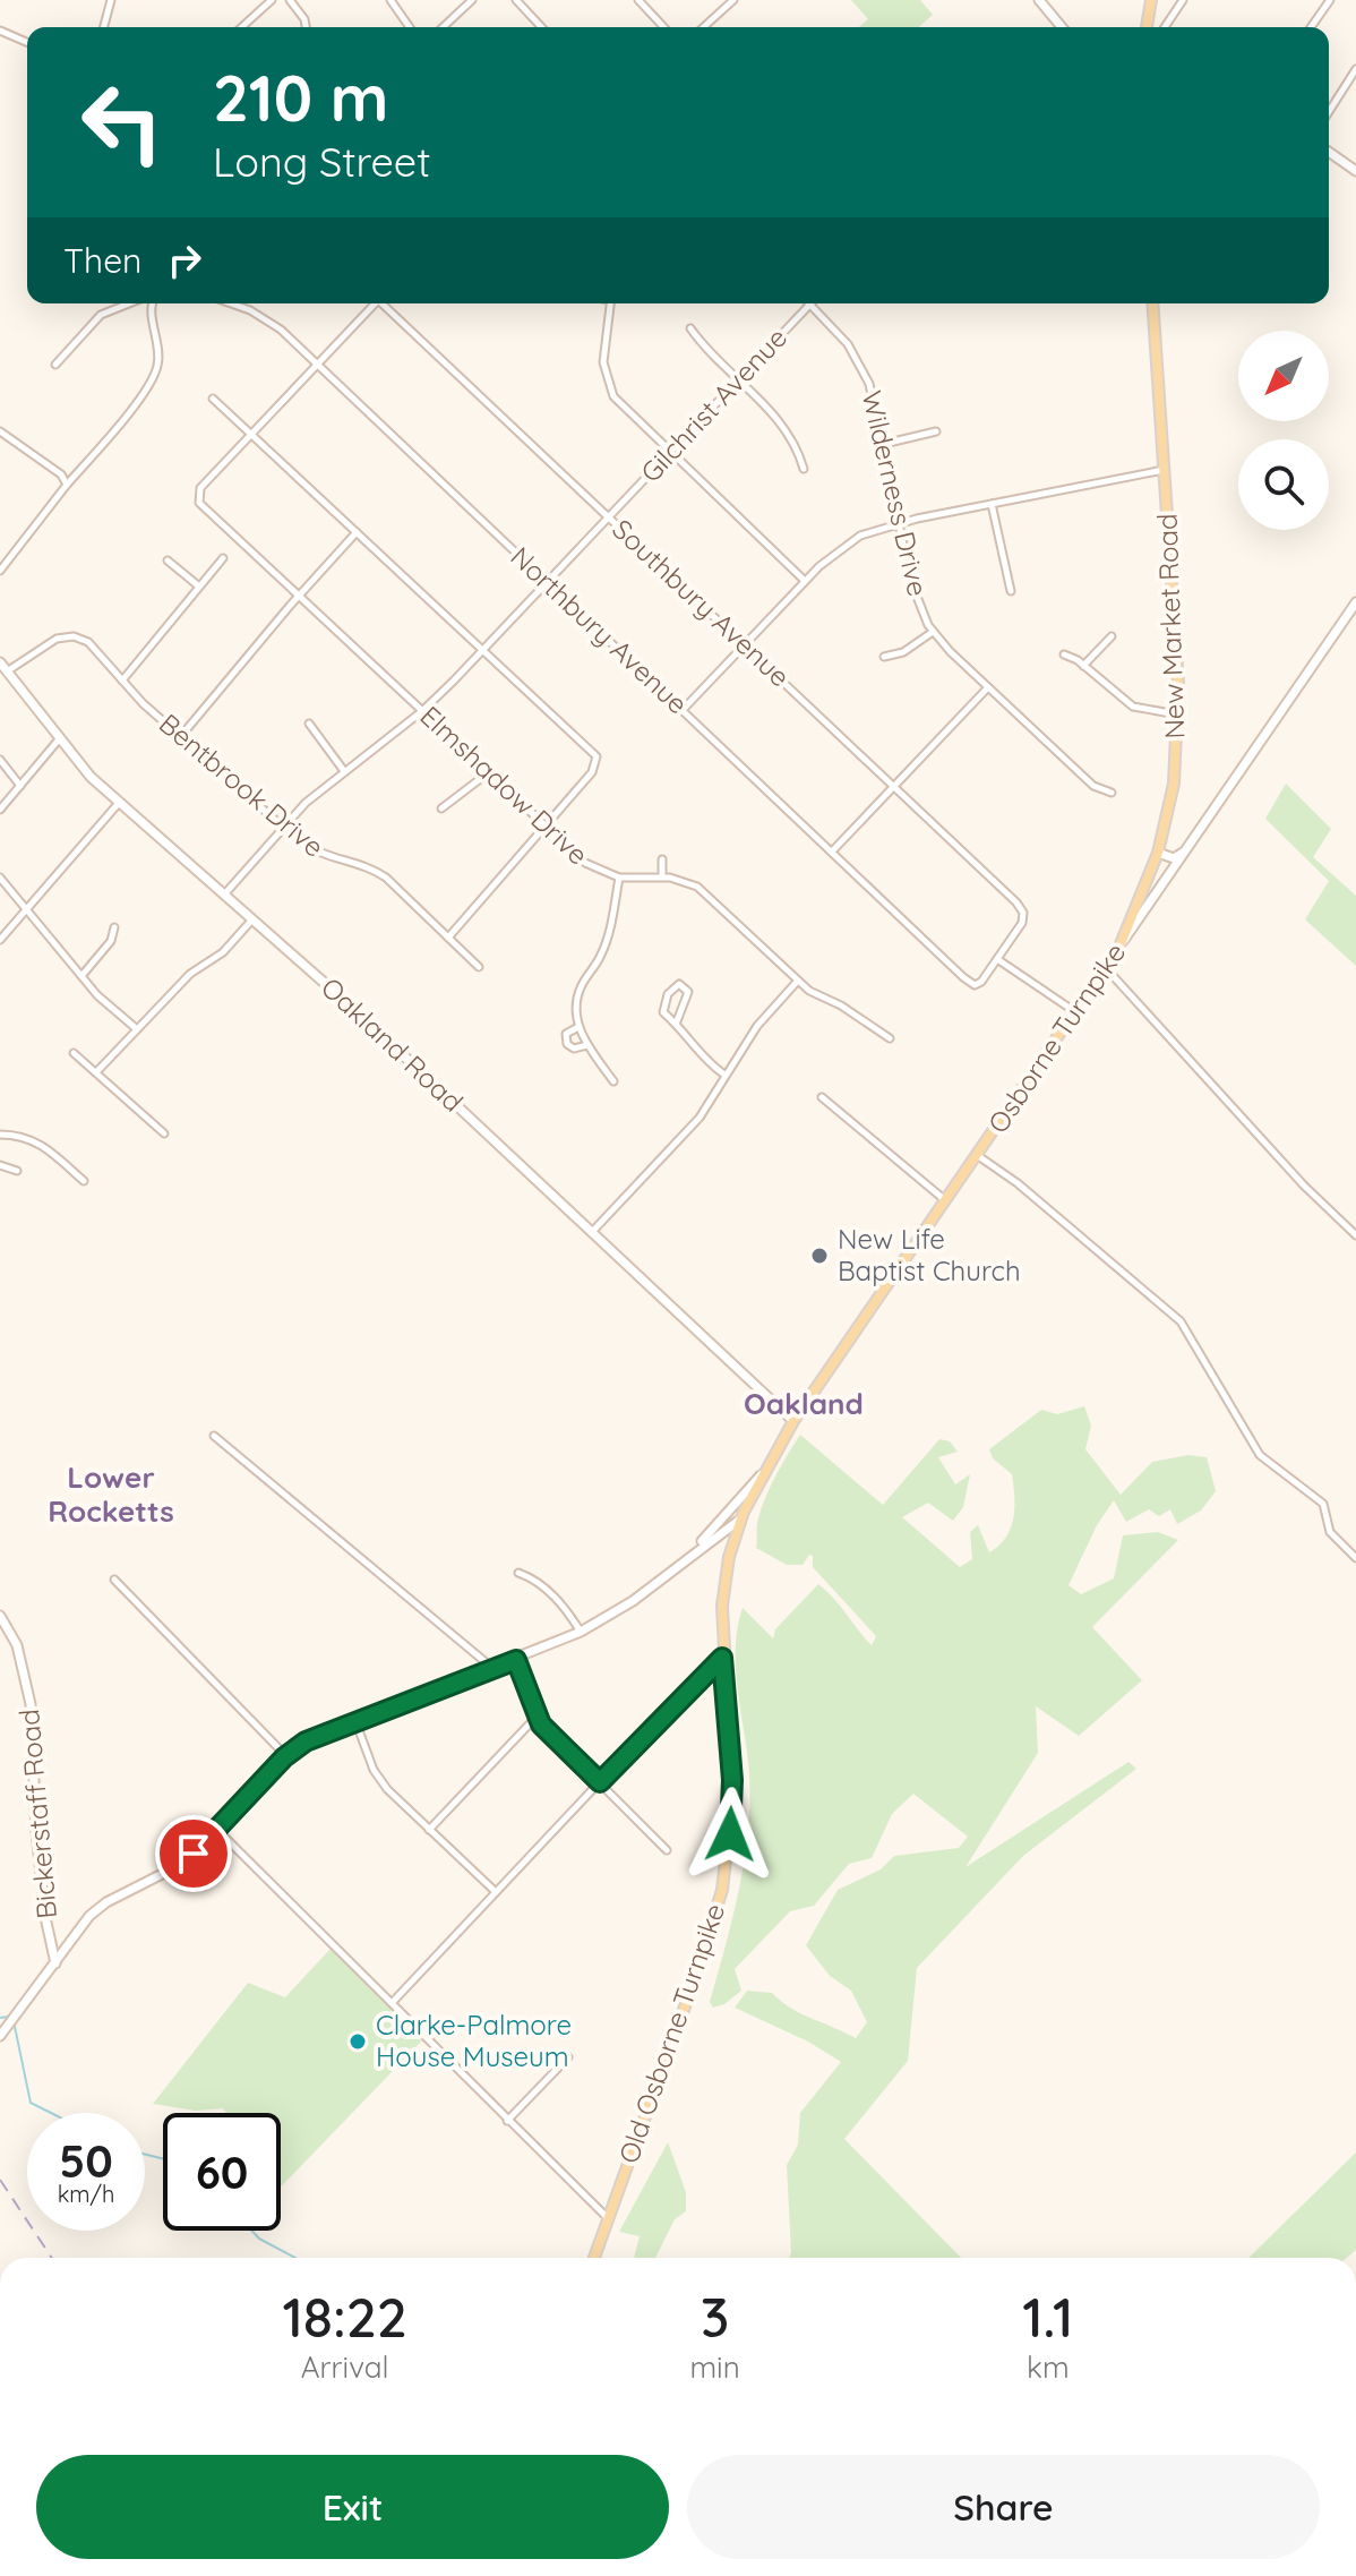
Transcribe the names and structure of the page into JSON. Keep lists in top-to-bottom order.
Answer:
{
  "streets": {
    "main road": ["New Market Road", "Osborne Turnpike", "Old Osborne Turnpike"],
    "street": [
      "Gilchrist Avenue",
      "Wilderness Drive",
      "Southbury Avenue",
      "Northbury Avenue",
      "Bentbrook Drive",
      "Elmshadow Drive",
      "Oakland Road",
      "Bickerstaff Road"
    ]
  },
  "crossings": [
    ["Gilchrist Avenue", "Wilderness Drive"],
    ["Gilchrist Avenue", "Southbury Avenue"],
    ["Gilchrist Avenue", "Northbury Avenue"],
    ["Gilchrist Avenue", "Bentbrook Drive"],
    ["Gilchrist Avenue", "Elmshadow Drive"],
    ["Gilchrist Avenue", "Oakland Road"],
    ["Southbury Avenue", "Northbury Avenue"],
    ["New Market Road", "Osborne Turnpike"],
    ["Bentbrook Drive", "Oakland Road"],
    ["Osborne Turnpike", "Oakland Road"],
    ["Osborne Turnpike", "Old Osborne Turnpike"]
  ],
  "districts": ["Oakland", "Lower Rocketts"],
  "places": ["New Life Baptist Church", "Clarke-Palmore House Museum"],
  "north": "bottom left",
  "page": {
    "turn": ["210 m", "Long Street"],
    "then": "Then",
    "speed": "50 km/h",
    "limit": "60",
    "eta": [
      "18:22",
      "Arrival",
      "3",
      "min",
      "1.1",
      "km"
    ],
    "buttons": ["Exit", "Share"]
  }
}
